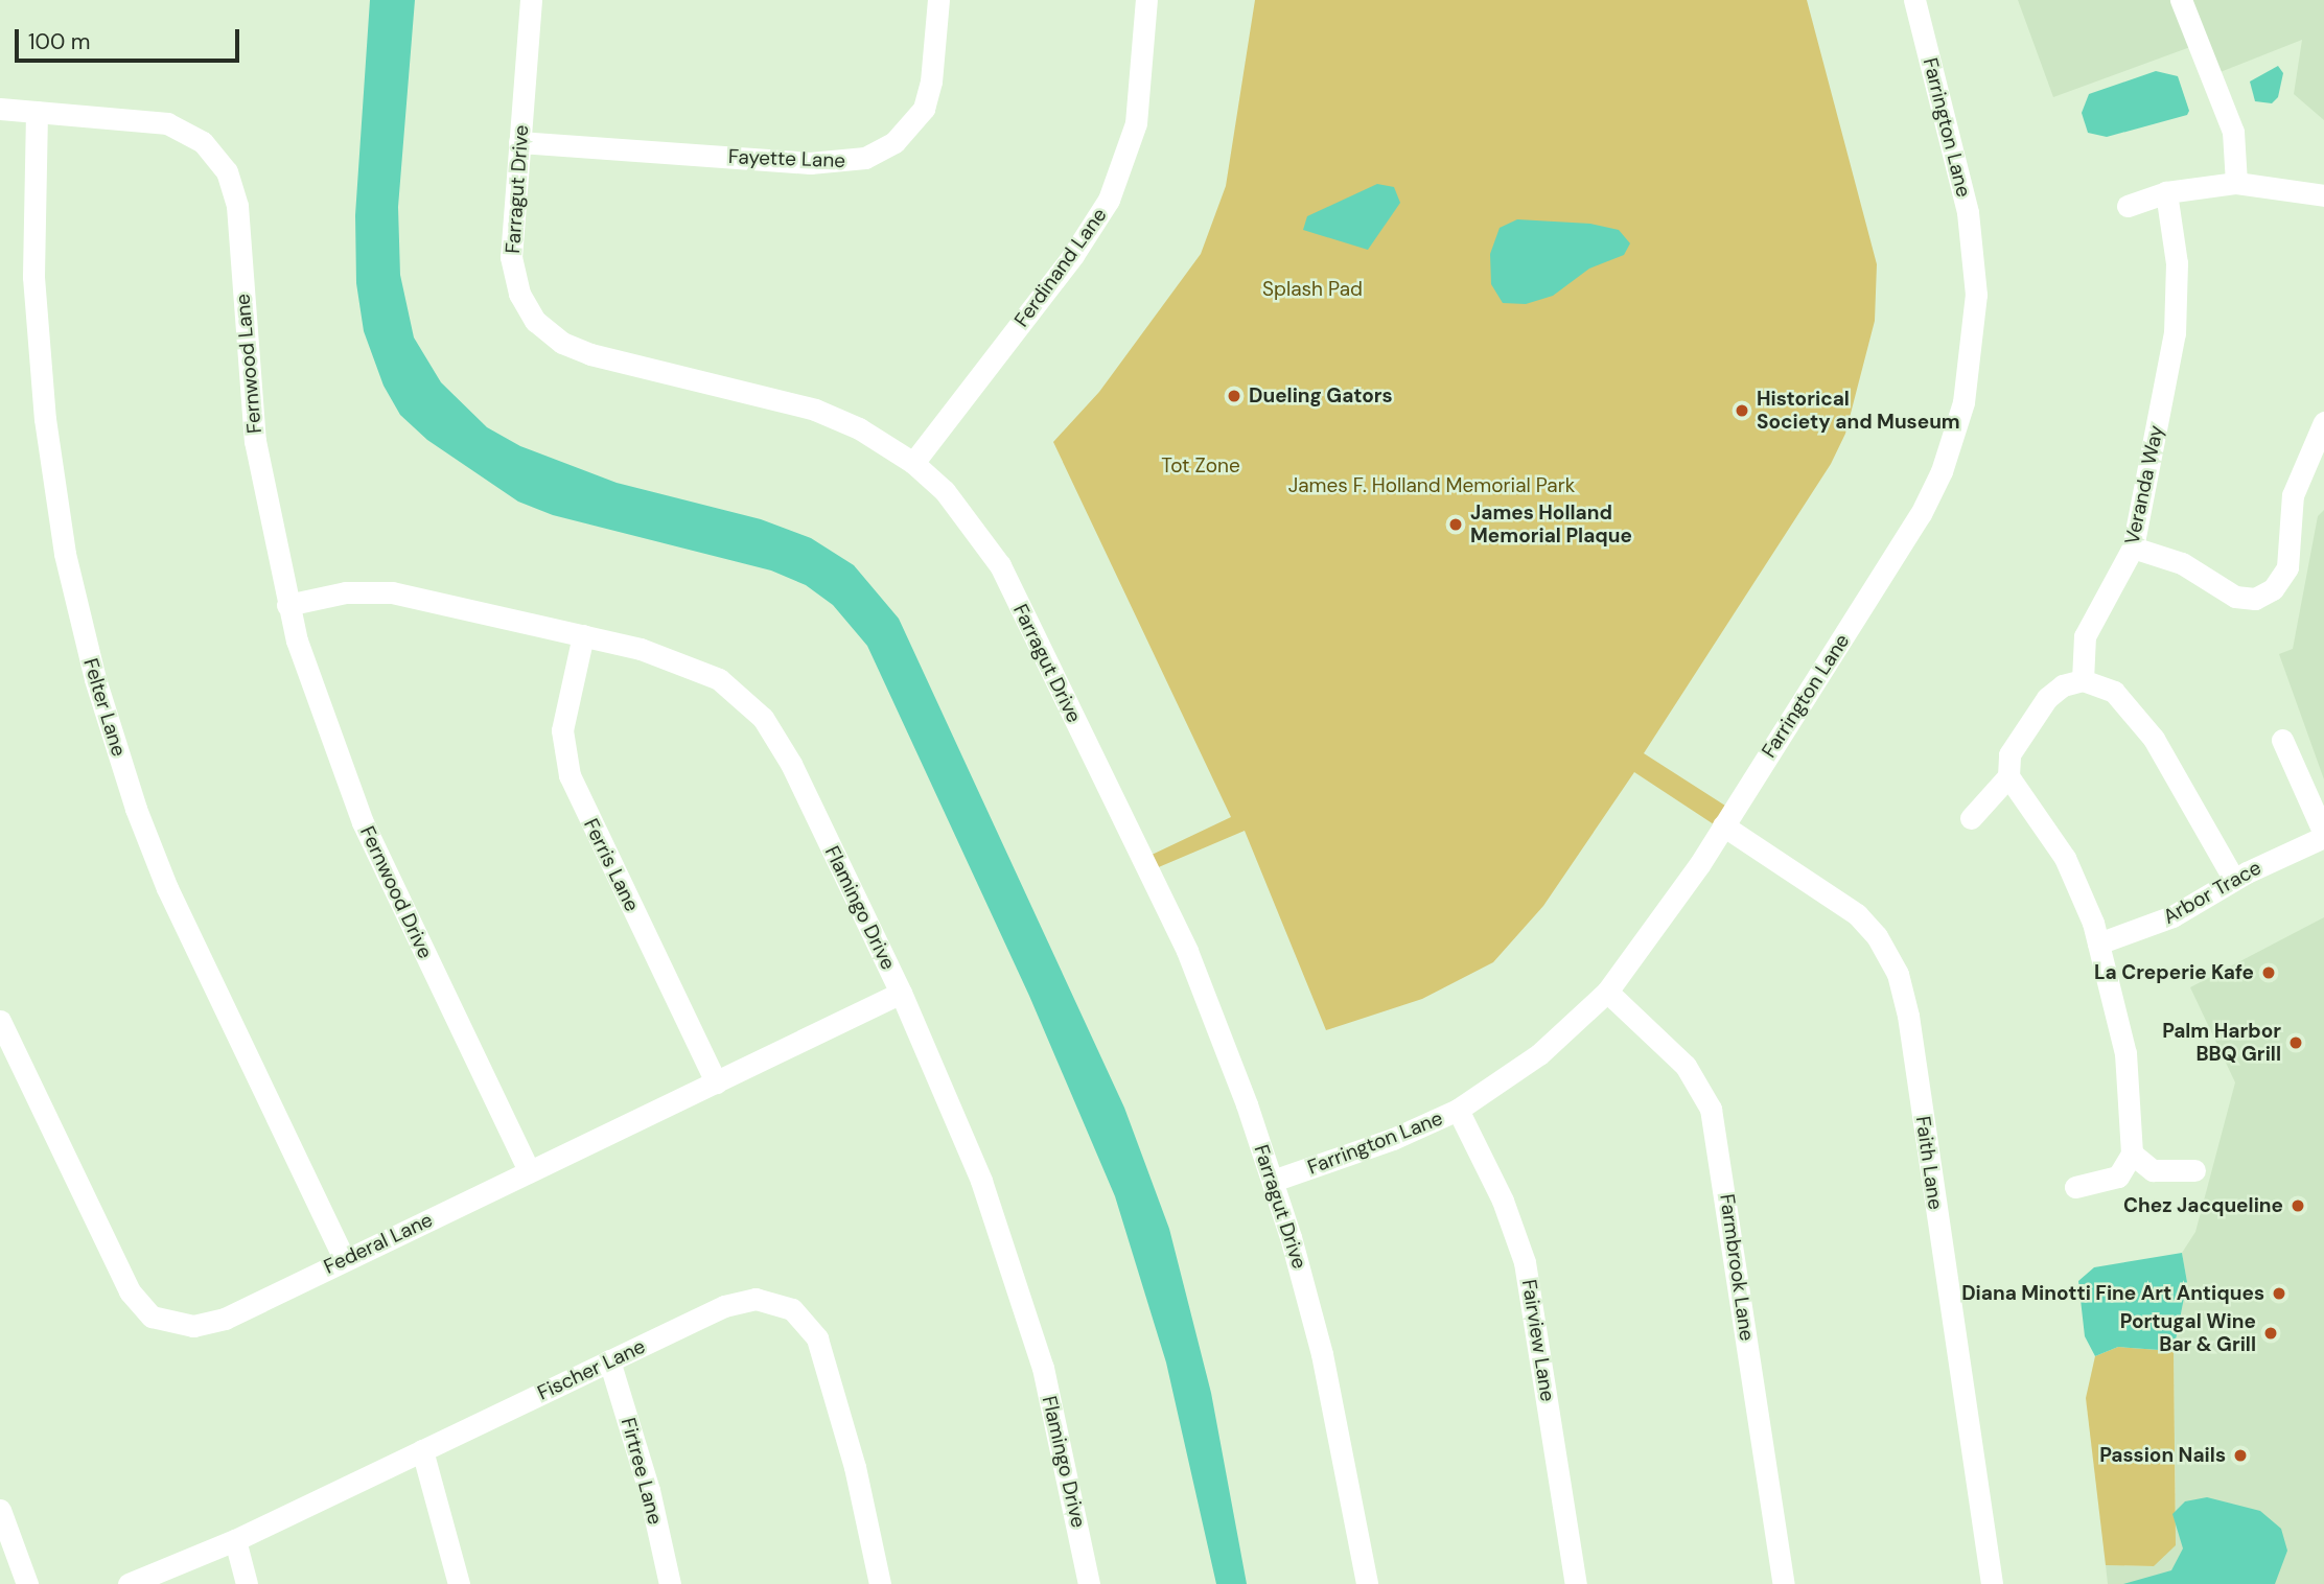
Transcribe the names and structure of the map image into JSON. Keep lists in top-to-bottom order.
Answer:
{
  "streets": {
    "street": [
      "Farrington Lane",
      "Fayette Lane",
      "Farragut Drive",
      "Ferdinand Lane",
      "Fernwood Lane",
      "Veranda Way",
      "Felter Lane",
      "Ferris Lane",
      "Fernwood Drive",
      "Arbor Trace",
      "Flamingo Drive",
      "Faith Lane",
      "Federal Lane",
      "Farmbrook Lane",
      "Fairview Lane",
      "Fischer Lane",
      "Firtree Lane"
    ]
  },
  "crossings": [
    ["Farrington Lane", "Farragut Drive"],
    ["Farrington Lane", "Faith Lane"],
    ["Farrington Lane", "Farmbrook Lane"],
    ["Farrington Lane", "Fairview Lane"],
    ["Fayette Lane", "Farragut Drive"],
    ["Farragut Drive", "Ferdinand Lane"],
    ["Fernwood Lane", "Felter Lane"],
    ["Fernwood Lane", "Fernwood Drive"],
    ["Fernwood Lane", "Flamingo Drive"],
    ["Felter Lane", "Federal Lane"],
    ["Ferris Lane", "Flamingo Drive"],
    ["Ferris Lane", "Federal Lane"],
    ["Fernwood Drive", "Flamingo Drive"],
    ["Fernwood Drive", "Federal Lane"],
    ["Flamingo Drive", "Federal Lane"],
    ["Fischer Lane", "Firtree Lane"]
  ],
  "parks": ["Splash Pad", "Tot Zone", "James F. Holland Memorial Park"],
  "places": [
    "Dueling Gators",
    "Historical Society and Museum",
    "James Holland Memorial Plaque",
    "La Creperie Kafe",
    "Palm Harbor BBQ Grill",
    "Chez Jacqueline",
    "Diana Minotti Fine Art Antiques",
    "Portugal Wine Bar & Grill",
    "Passion Nails"
  ],
  "scale_bar": "100 m"
}
